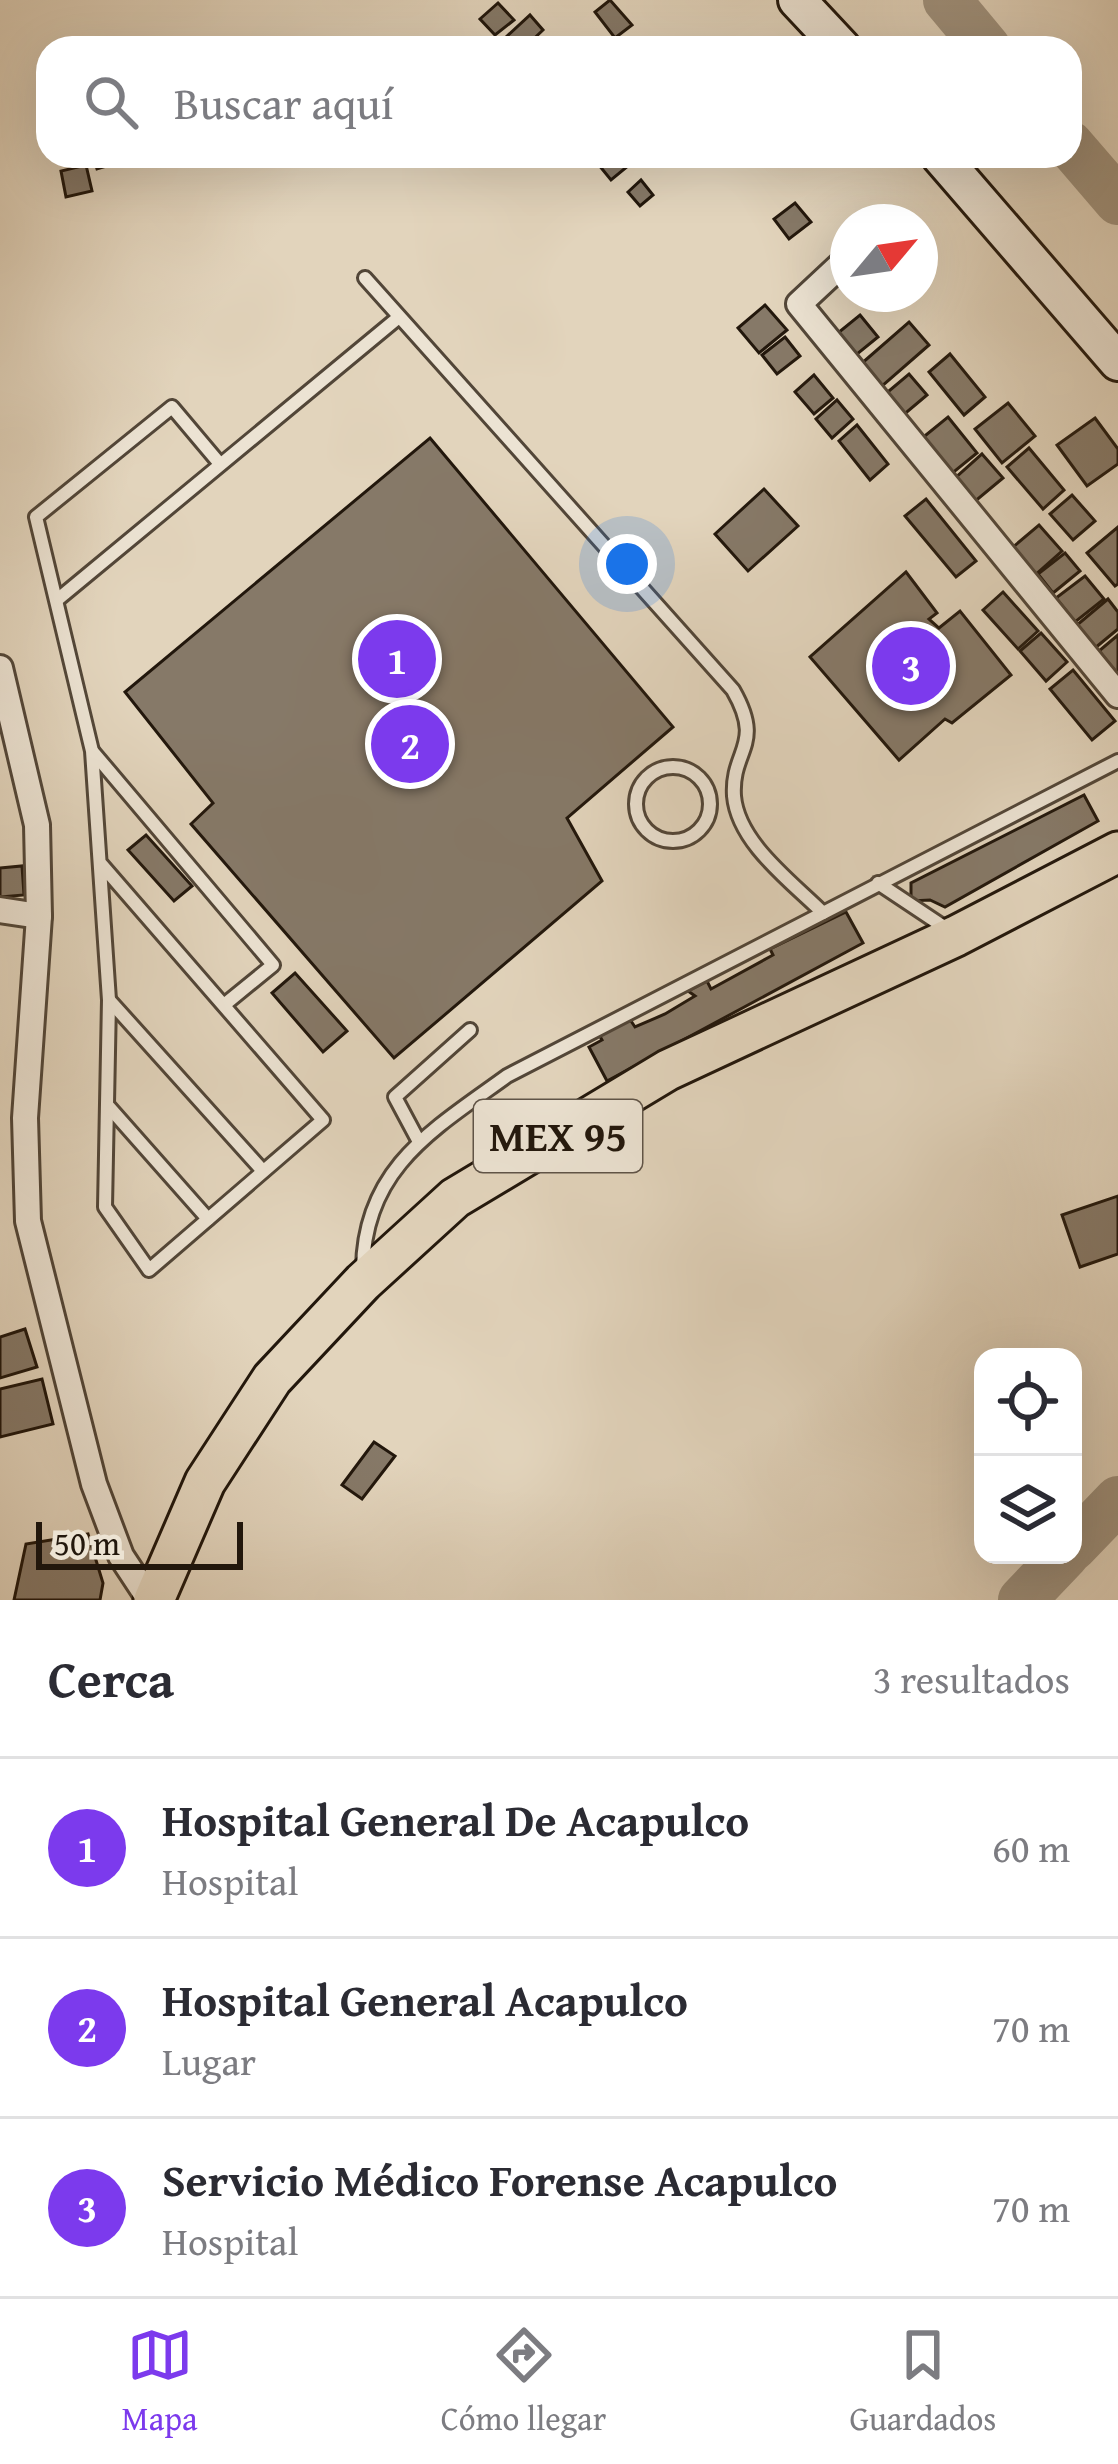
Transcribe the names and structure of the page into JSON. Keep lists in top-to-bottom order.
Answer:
{
  "streets": {
    "main road": ["MEX 95"]
  },
  "scale_bar": "50 m",
  "north": "top right",
  "page": {
    "search": "Buscar aquí",
    "pins": ["1", "3", "2"],
    "scale": "50 m",
    "heading": ["Cerca", "3 resultados"],
    "list": [
      {
        "mark": "1",
        "name": "Hospital General De Acapulco",
        "note": "Hospital",
        "value": "60 m"
      },
      {
        "mark": "2",
        "name": "Hospital General Acapulco",
        "note": "Lugar",
        "value": "70 m"
      },
      {
        "mark": "3",
        "name": "Servicio Médico Forense Acapulco",
        "note": "Hospital",
        "value": "70 m"
      }
    ],
    "nav": ["Mapa", "Cómo llegar", "Guardados"]
  }
}
